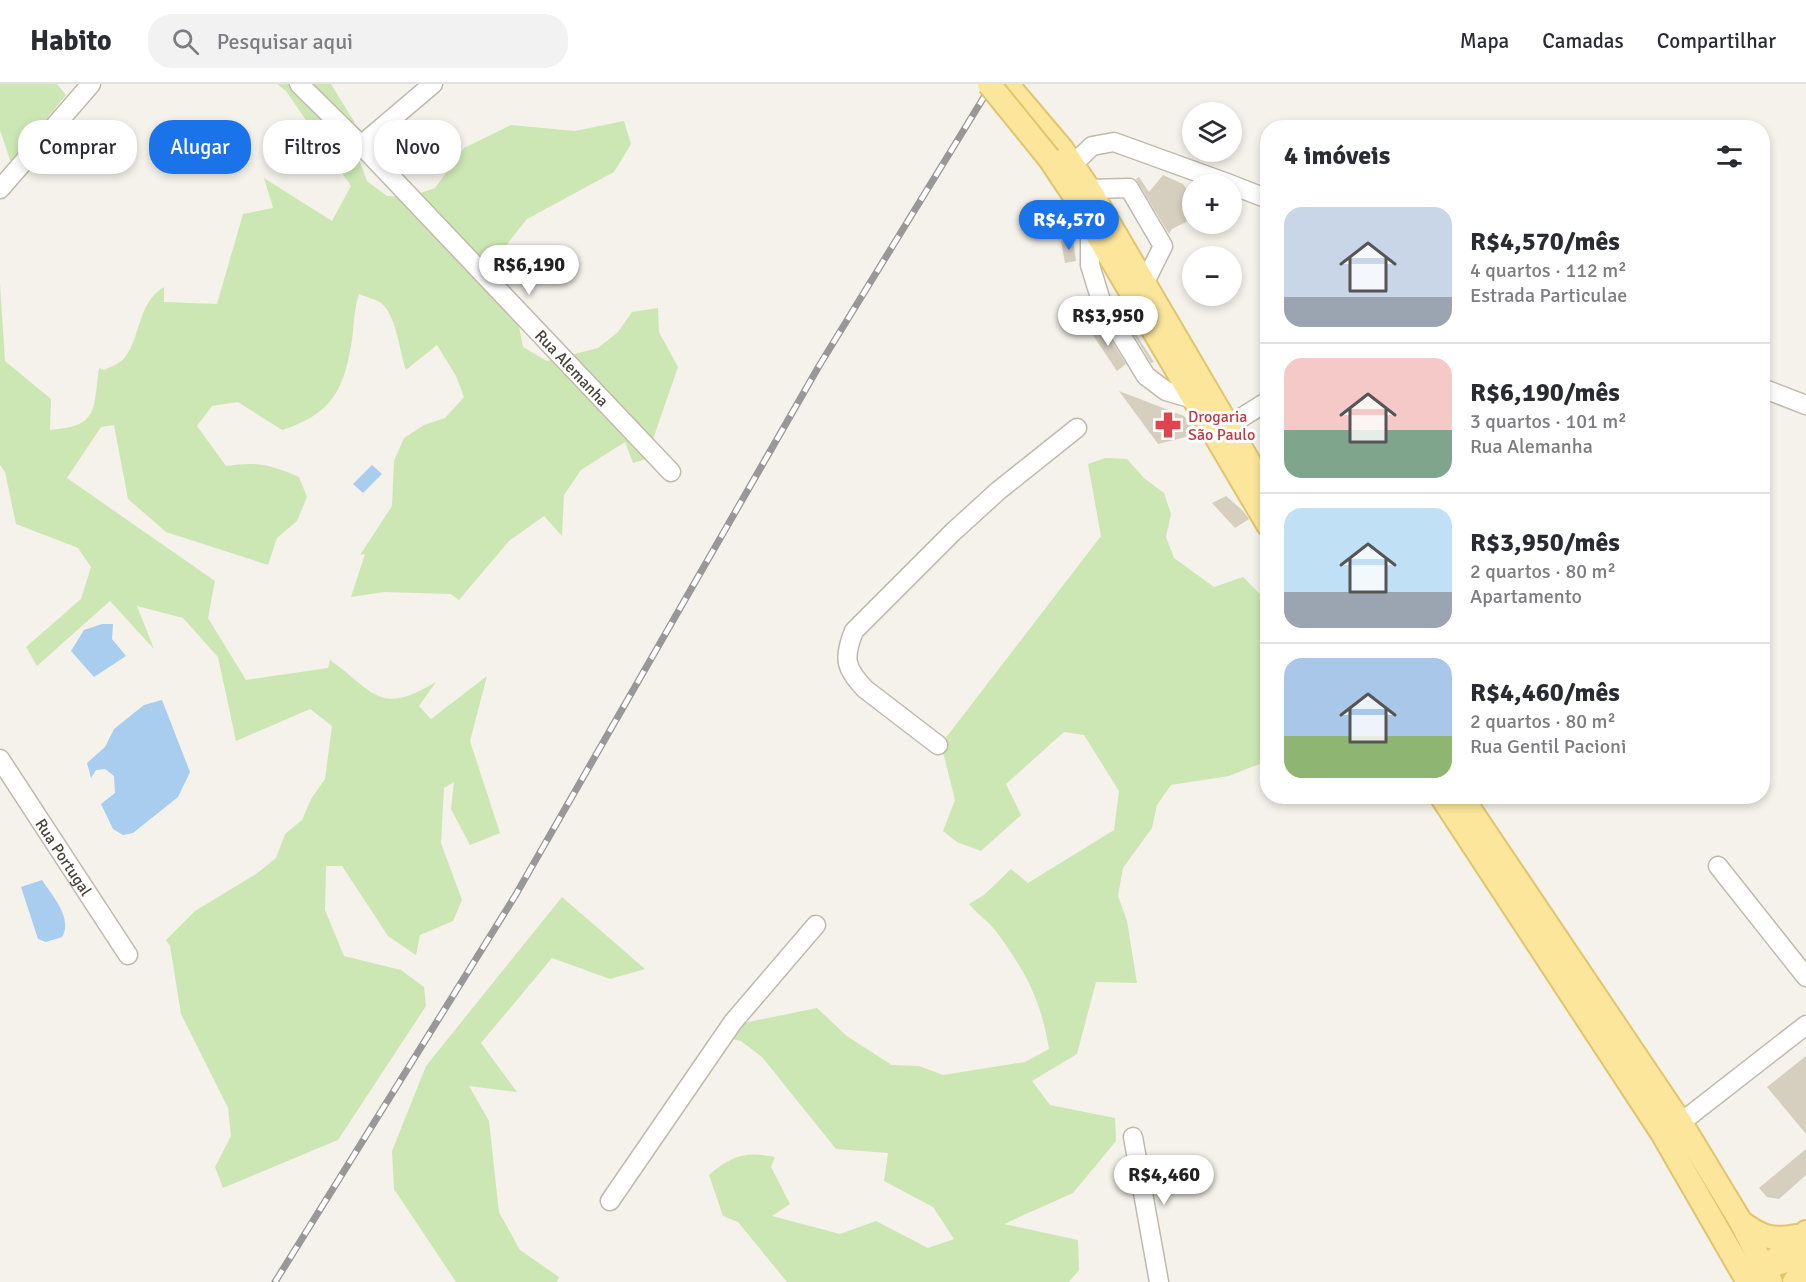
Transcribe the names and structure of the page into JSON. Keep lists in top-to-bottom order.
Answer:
{
  "streets": {
    "street": ["Rua Alemanha", "Rua Portugal"]
  },
  "places": {
    "pharmacy": ["Drogaria São Paulo"]
  },
  "page": {
    "header": "Habito",
    "search": "Pesquisar aqui",
    "nav": ["Mapa", "Camadas", "Compartilhar"],
    "map_buttons": ["+", "−"],
    "chip": [
      "Comprar",
      "Alugar",
      "Filtros",
      "Novo"
    ],
    "heading": "4 imóveis",
    "list": [
      {
        "name": "R$4,570/mês",
        "note": "4 quartos · 112 m² · Estrada Particulae"
      },
      {
        "name": "R$6,190/mês",
        "note": "3 quartos · 101 m² · Rua Alemanha"
      },
      {
        "name": "R$3,950/mês",
        "note": "2 quartos · 80 m² · Apartamento"
      },
      {
        "name": "R$4,460/mês",
        "note": "2 quartos · 80 m² · Rua Gentil Pacioni"
      }
    ],
    "price": [
      "R$4,570",
      "R$6,190",
      "R$3,950",
      "R$4,460"
    ]
  }
}
